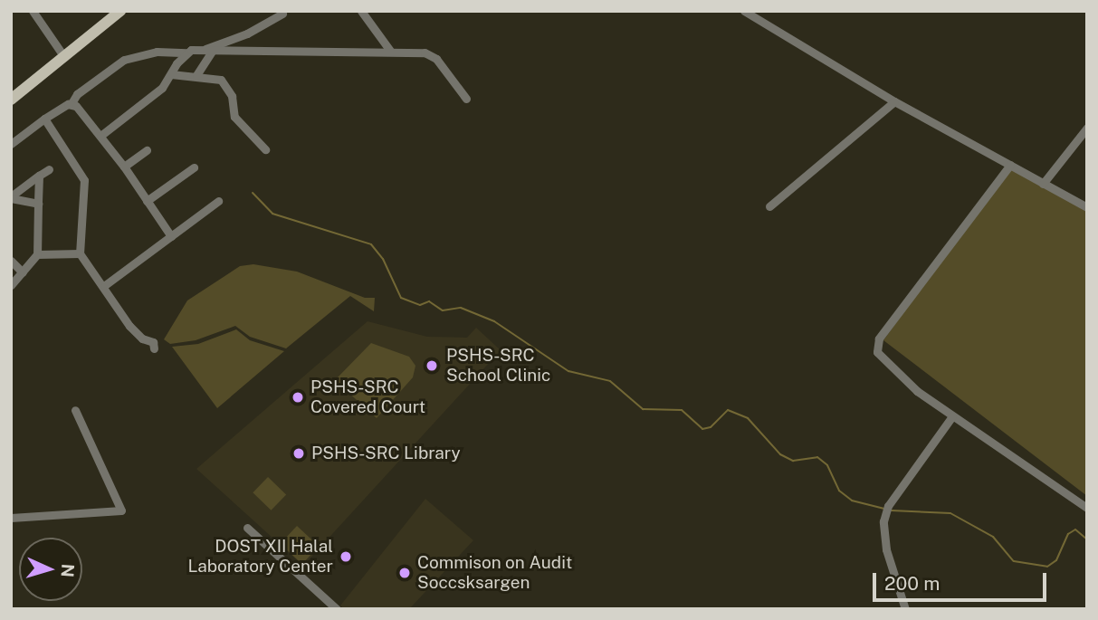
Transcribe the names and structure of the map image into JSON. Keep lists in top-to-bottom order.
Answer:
{
  "places": [
    "PSHS-SRC School Clinic",
    "PSHS-SRC Covered Court",
    "PSHS-SRC Library",
    "DOST XII Halal Laboratory Center",
    "Commison on Audit Soccsksargen"
  ],
  "scale_bar": "200 m",
  "north": "right"
}
